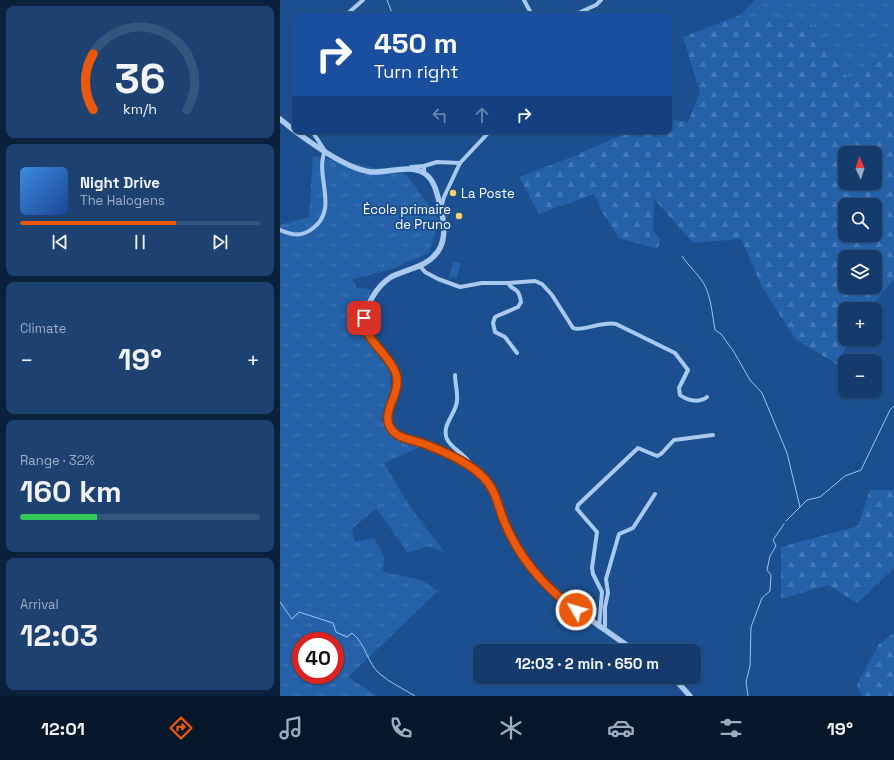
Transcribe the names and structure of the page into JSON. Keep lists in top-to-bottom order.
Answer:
{
  "places": ["La Poste", "École primaire de Pruno"],
  "north": "top",
  "page": {
    "turn": ["450 m", "Turn right"],
    "map_buttons": ["+", "−"],
    "song": ["Night Drive", "The Halogens"],
    "tile": [
      "Climate",
      ["Range · 32%", "160 km"],
      ["Arrival", "12:03"]
    ],
    "heat": ["−", "19°", "+"],
    "limit": "40",
    "trip": "12:03 · 2 min · 650 m",
    "tabs": ["12:01", "19°"],
    "gauge": ["36", "km/h"]
  }
}
